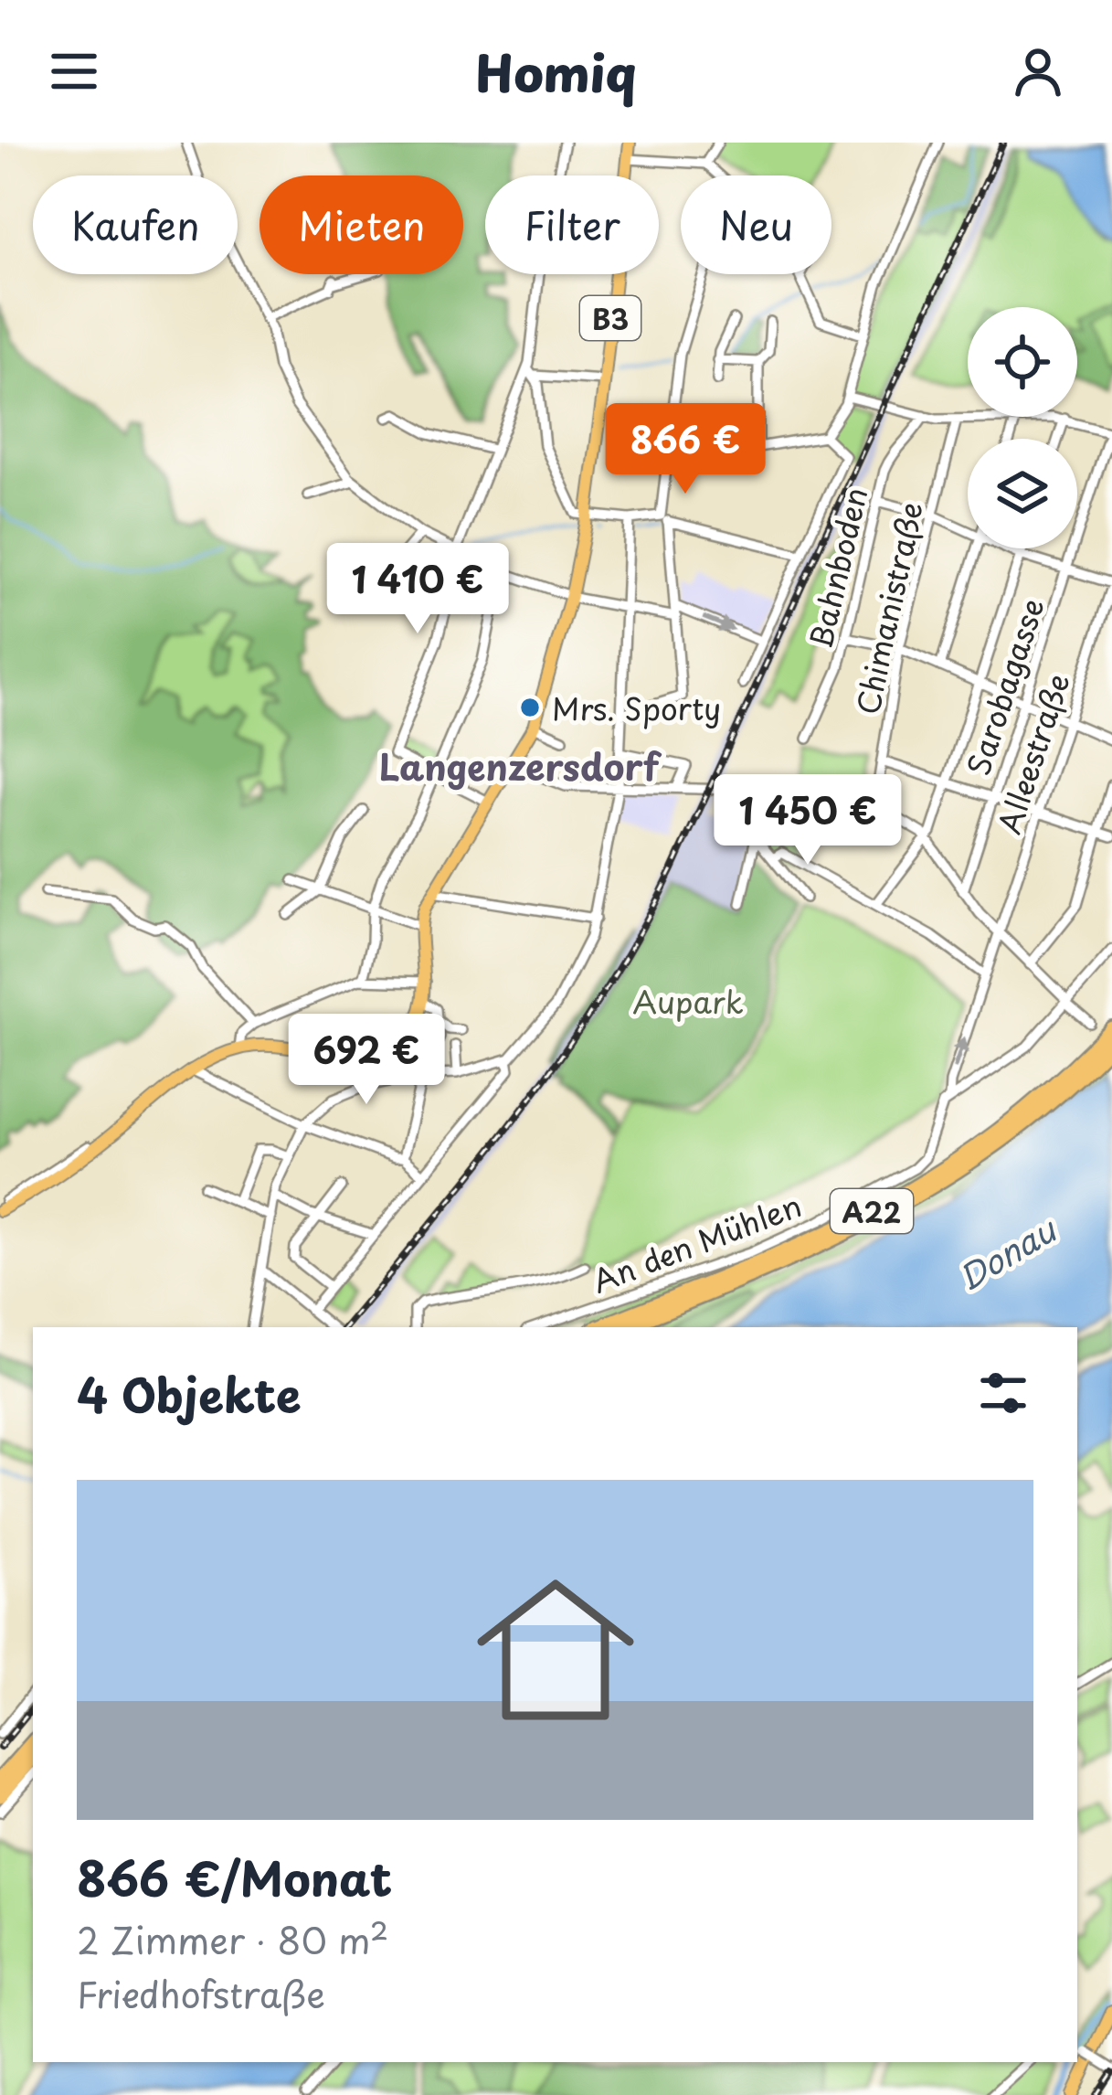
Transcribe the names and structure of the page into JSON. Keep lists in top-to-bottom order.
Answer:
{
  "streets": {
    "highway": ["A22"],
    "main road": ["B3"],
    "street": [
      "Bahnboden",
      "Chimanistraße",
      "Sarobagasse",
      "Alleestraße",
      "An den Mühlen"
    ]
  },
  "crossings": [
    ["Alleestraße", "An den Mühlen"]
  ],
  "districts": ["Langenzersdorf"],
  "water": ["Donau"],
  "parks": ["Aupark"],
  "places": ["Mrs. Sporty"],
  "page": {
    "header": "Homiq",
    "chip": [
      "Kaufen",
      "Mieten",
      "Filter",
      "Neu"
    ],
    "price": [
      "866 €",
      "1 410 €",
      "1 450 €",
      "692 €"
    ],
    "heading": "4 Objekte",
    "list": [
      {
        "name": "866 €/Monat",
        "note": "2 Zimmer · 80 m² · Friedhofstraße"
      }
    ]
  }
}
